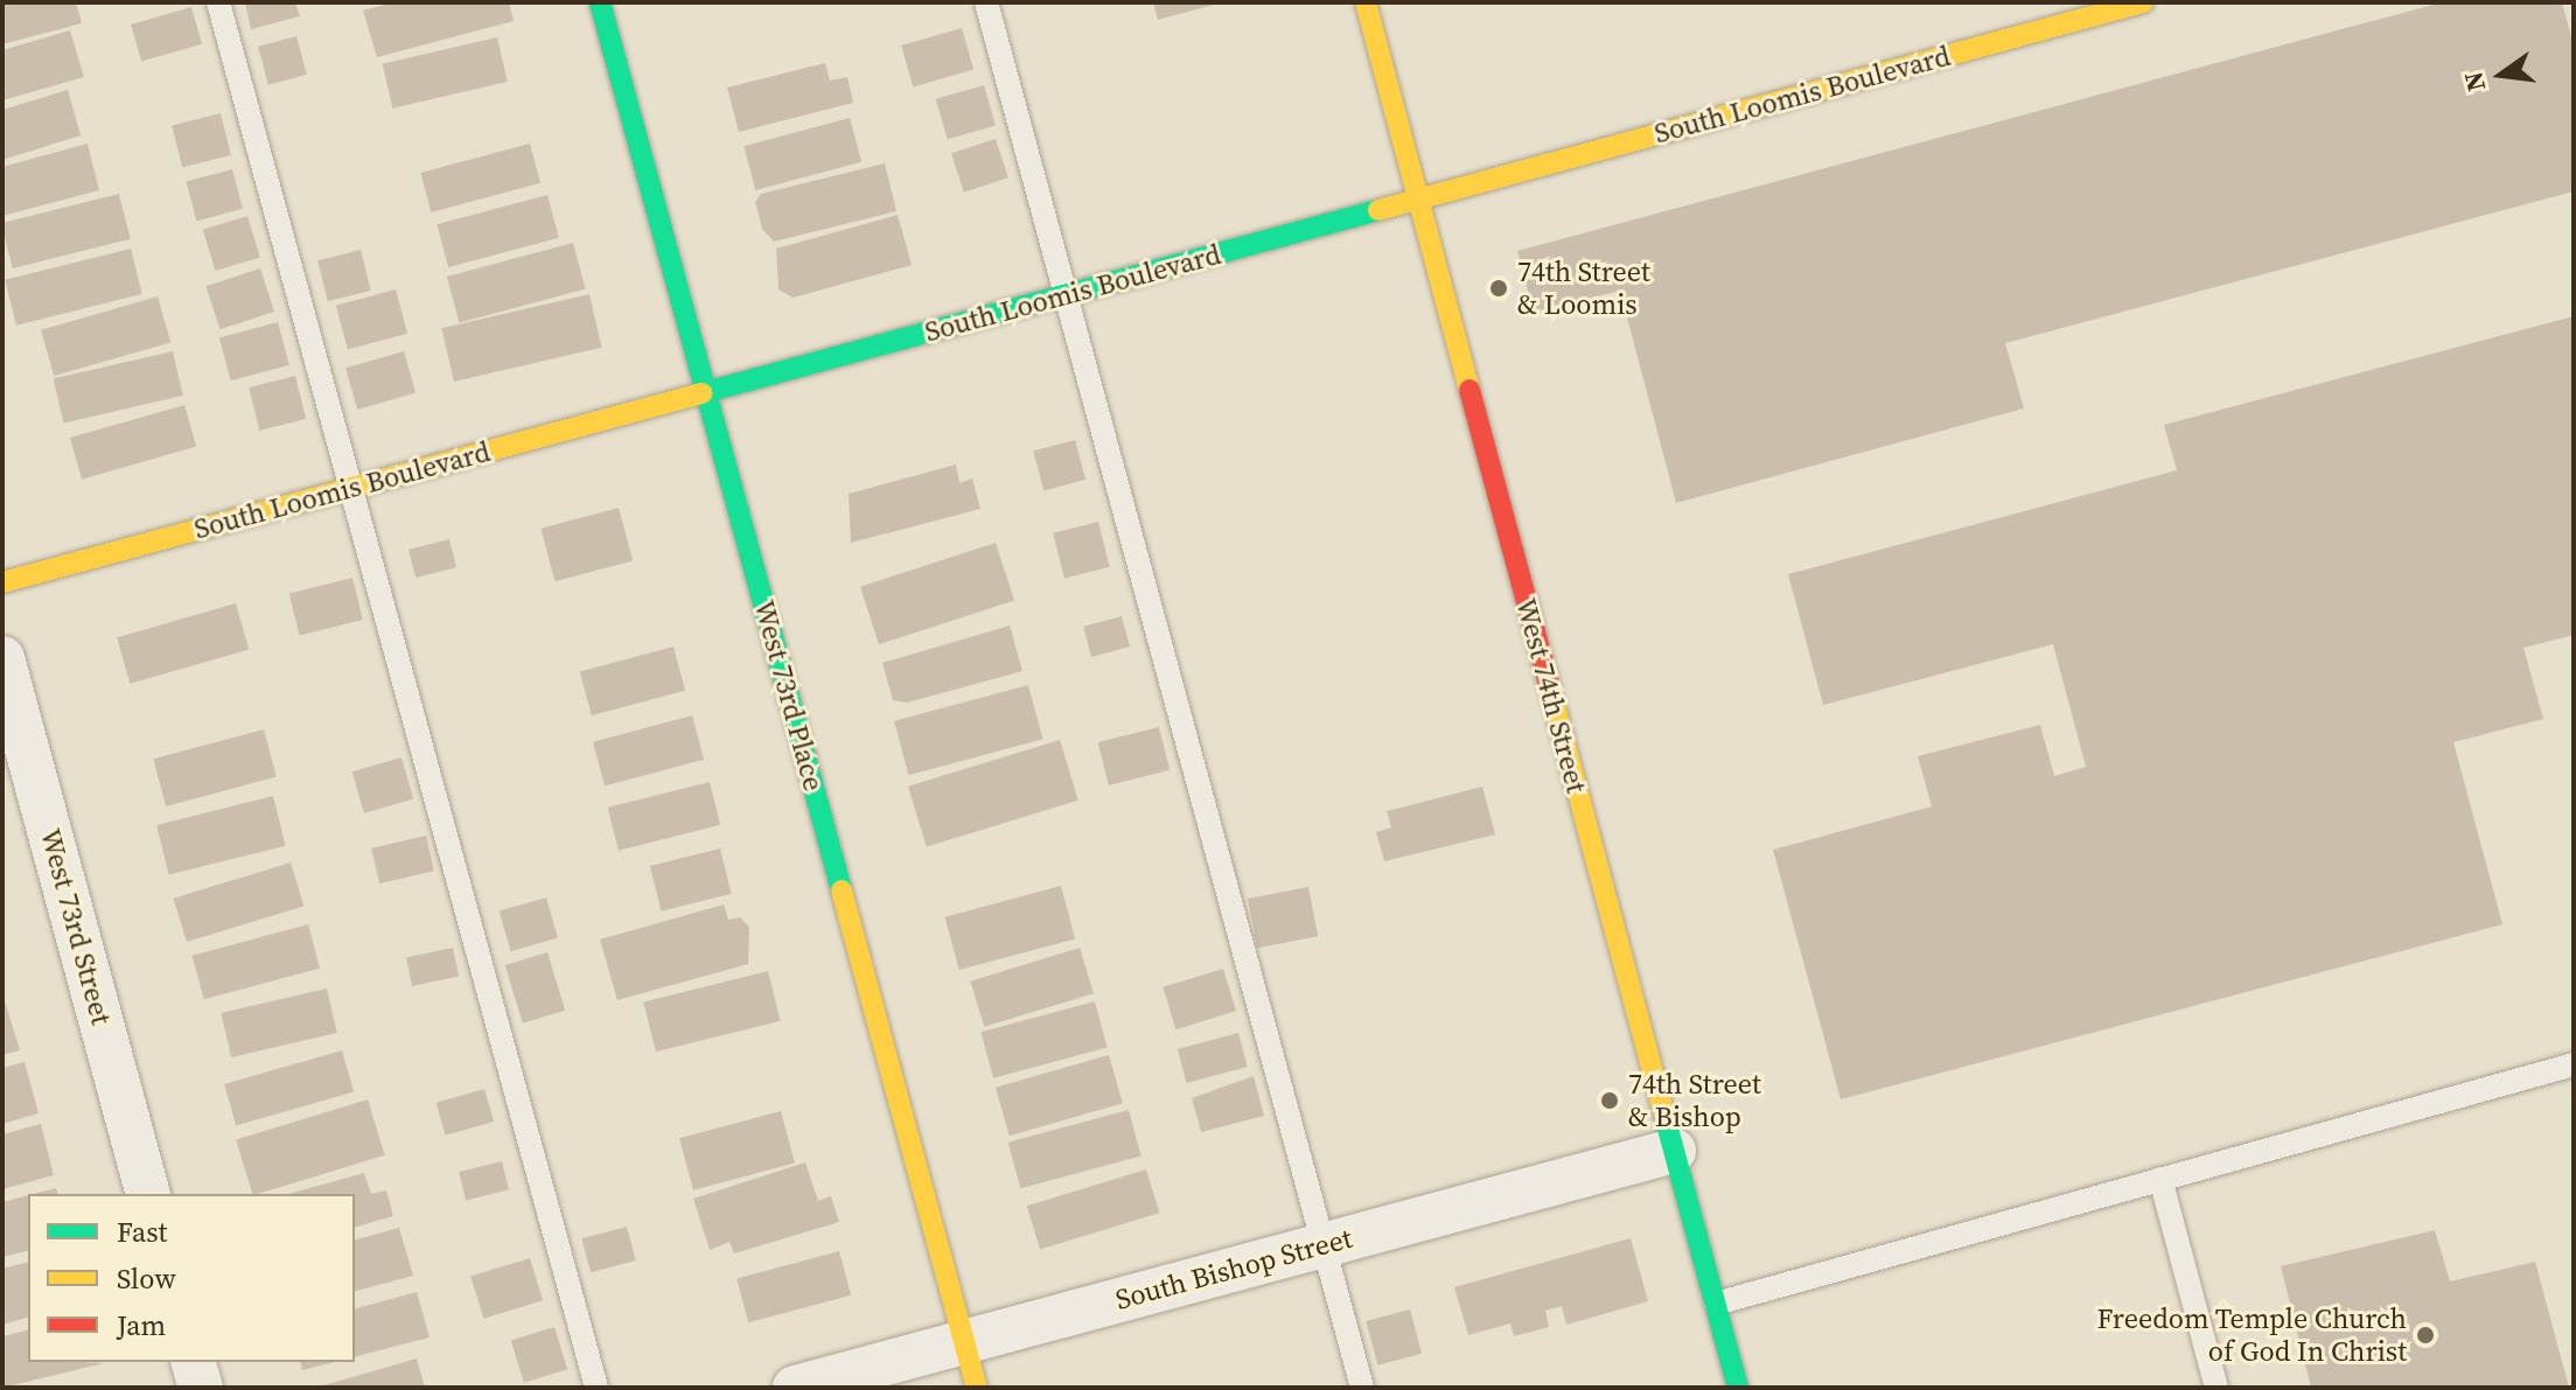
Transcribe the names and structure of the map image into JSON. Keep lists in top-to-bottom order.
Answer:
{
  "streets": {
    "street": [
      "South Loomis Boulevard",
      "West 73rd Place",
      "West 74th Street",
      "West 73rd Street",
      "South Bishop Street"
    ]
  },
  "crossings": [
    ["South Loomis Boulevard", "West 73rd Place"],
    ["South Loomis Boulevard", "West 74th Street"],
    ["West 73rd Place", "South Bishop Street"],
    ["West 74th Street", "South Bishop Street"]
  ],
  "places": ["74th Street & Loomis", "74th Street & Bishop", "Freedom Temple Church of God In Christ"],
  "legend": ["Fast", "Slow", "Jam"],
  "north": "left"
}
